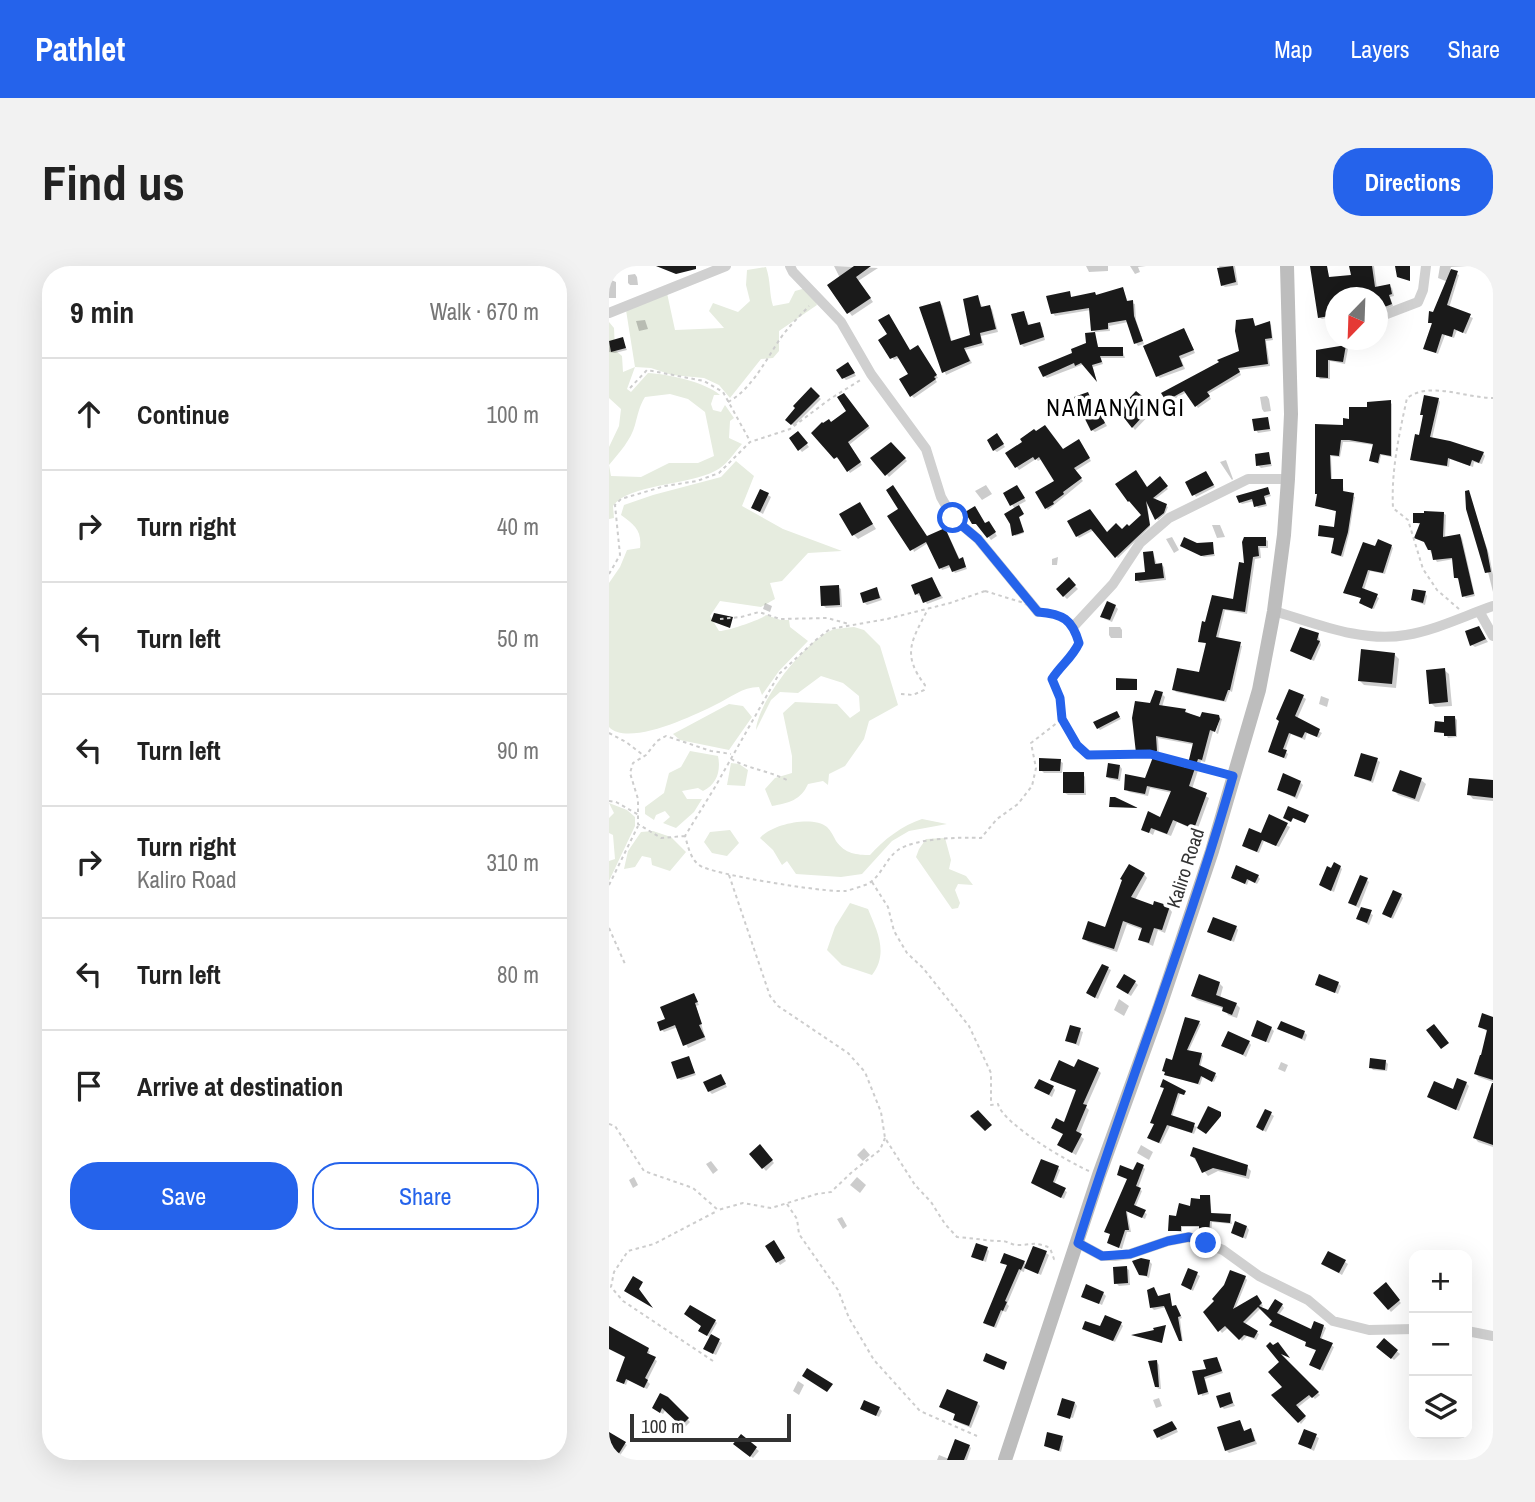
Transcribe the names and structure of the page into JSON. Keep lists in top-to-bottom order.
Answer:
{
  "streets": {
    "main road": ["Kaliro Road"]
  },
  "districts": ["NAMANYINGI"],
  "scale_bar": "100 m",
  "north": "bottom left",
  "page": {
    "header": "Pathlet",
    "nav": ["Map", "Layers", "Share"],
    "buttons": [
      "Directions",
      ["Save", "Share"]
    ],
    "title": "Find us",
    "heading": ["9 min", "Walk · 670 m"],
    "list": [
      ["Continue", "100 m"],
      ["Turn right", "40 m"],
      ["Turn left", "50 m"],
      ["Turn left", "90 m"],
      ["Turn right", "Kaliro Road", "310 m"],
      ["Turn left", "80 m"],
      "Arrive at destination"
    ],
    "map_buttons": ["+", "−"],
    "scale": "100 m"
  }
}
